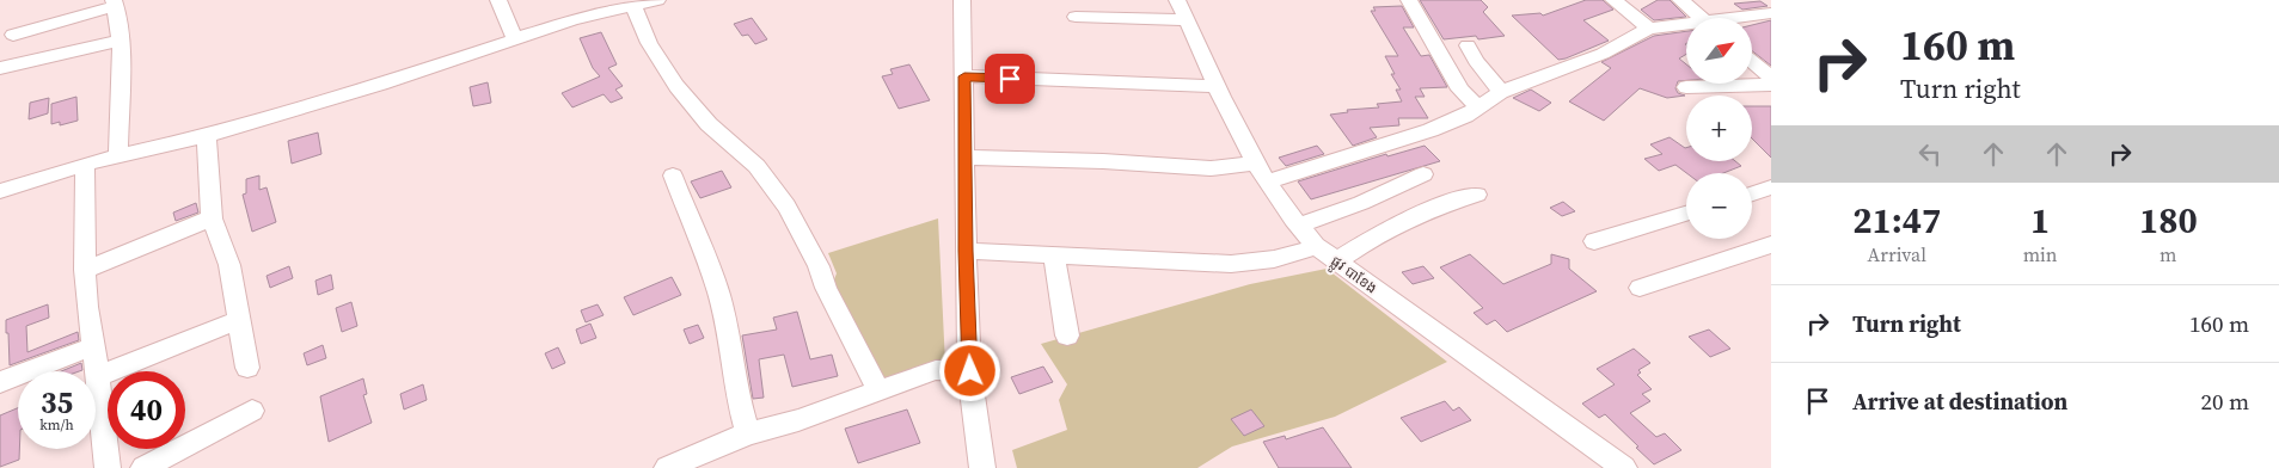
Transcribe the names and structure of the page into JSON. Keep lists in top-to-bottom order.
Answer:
{
  "streets": {
    "street": ["ផ្លូវ បាខែង"]
  },
  "north": "top right",
  "page": {
    "turn": ["160 m", "Turn right"],
    "map_buttons": ["+", "−"],
    "eta": [
      "21:47",
      "Arrival",
      "1",
      "min",
      "180",
      "m"
    ],
    "list": [
      {
        "name": "Turn right",
        "value": "160 m"
      },
      {
        "name": "Arrive at destination",
        "value": "20 m"
      }
    ],
    "speed": "35 km/h",
    "limit": "40"
  }
}
